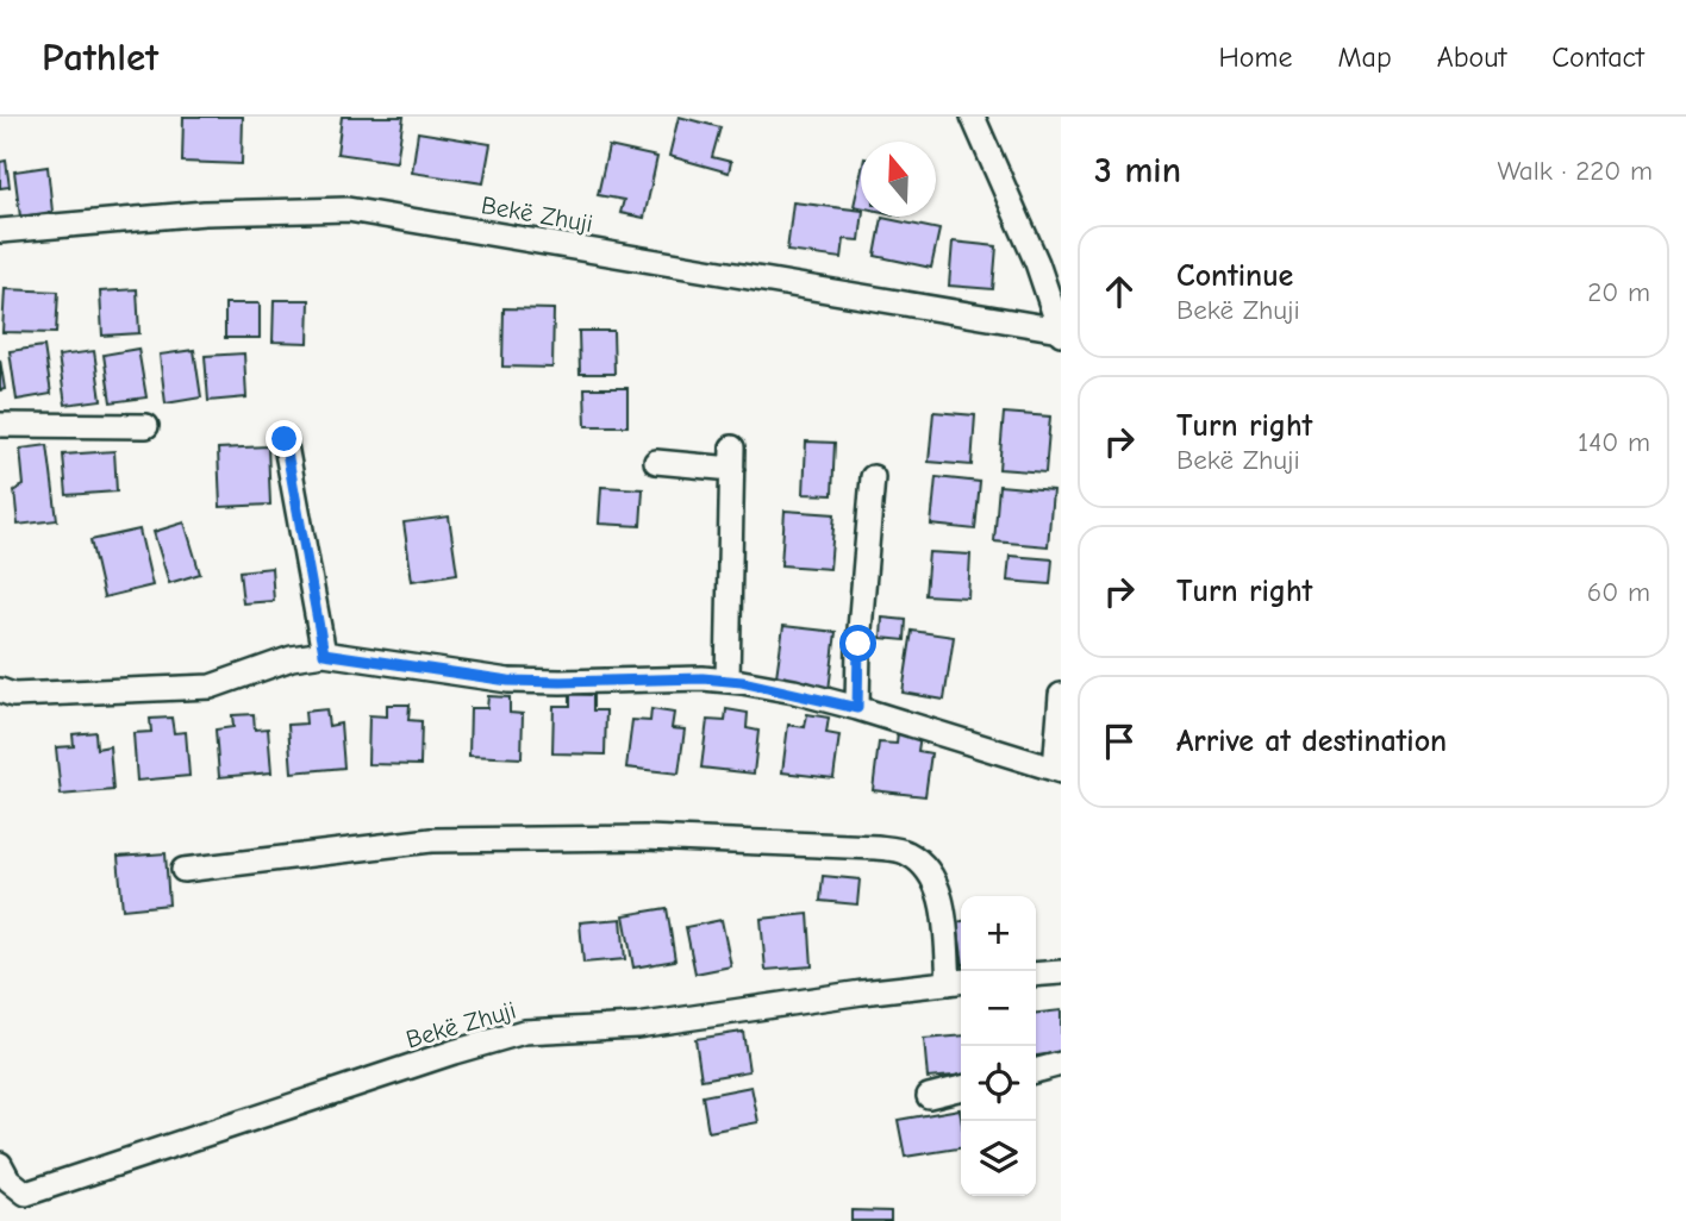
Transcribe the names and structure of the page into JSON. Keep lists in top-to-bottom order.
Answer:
{
  "streets": {
    "street": ["Bekë Zhuji"]
  },
  "north": "top",
  "page": {
    "header": "Pathlet",
    "nav": [
      "Home",
      "Map",
      "About",
      "Contact"
    ],
    "heading": ["3 min", "Walk · 220 m"],
    "list": [
      ["Continue", "Bekë Zhuji", "20 m"],
      ["Turn right", "Bekë Zhuji", "140 m"],
      ["Turn right", "60 m"],
      "Arrive at destination"
    ],
    "map_buttons": ["+", "−"]
  }
}
